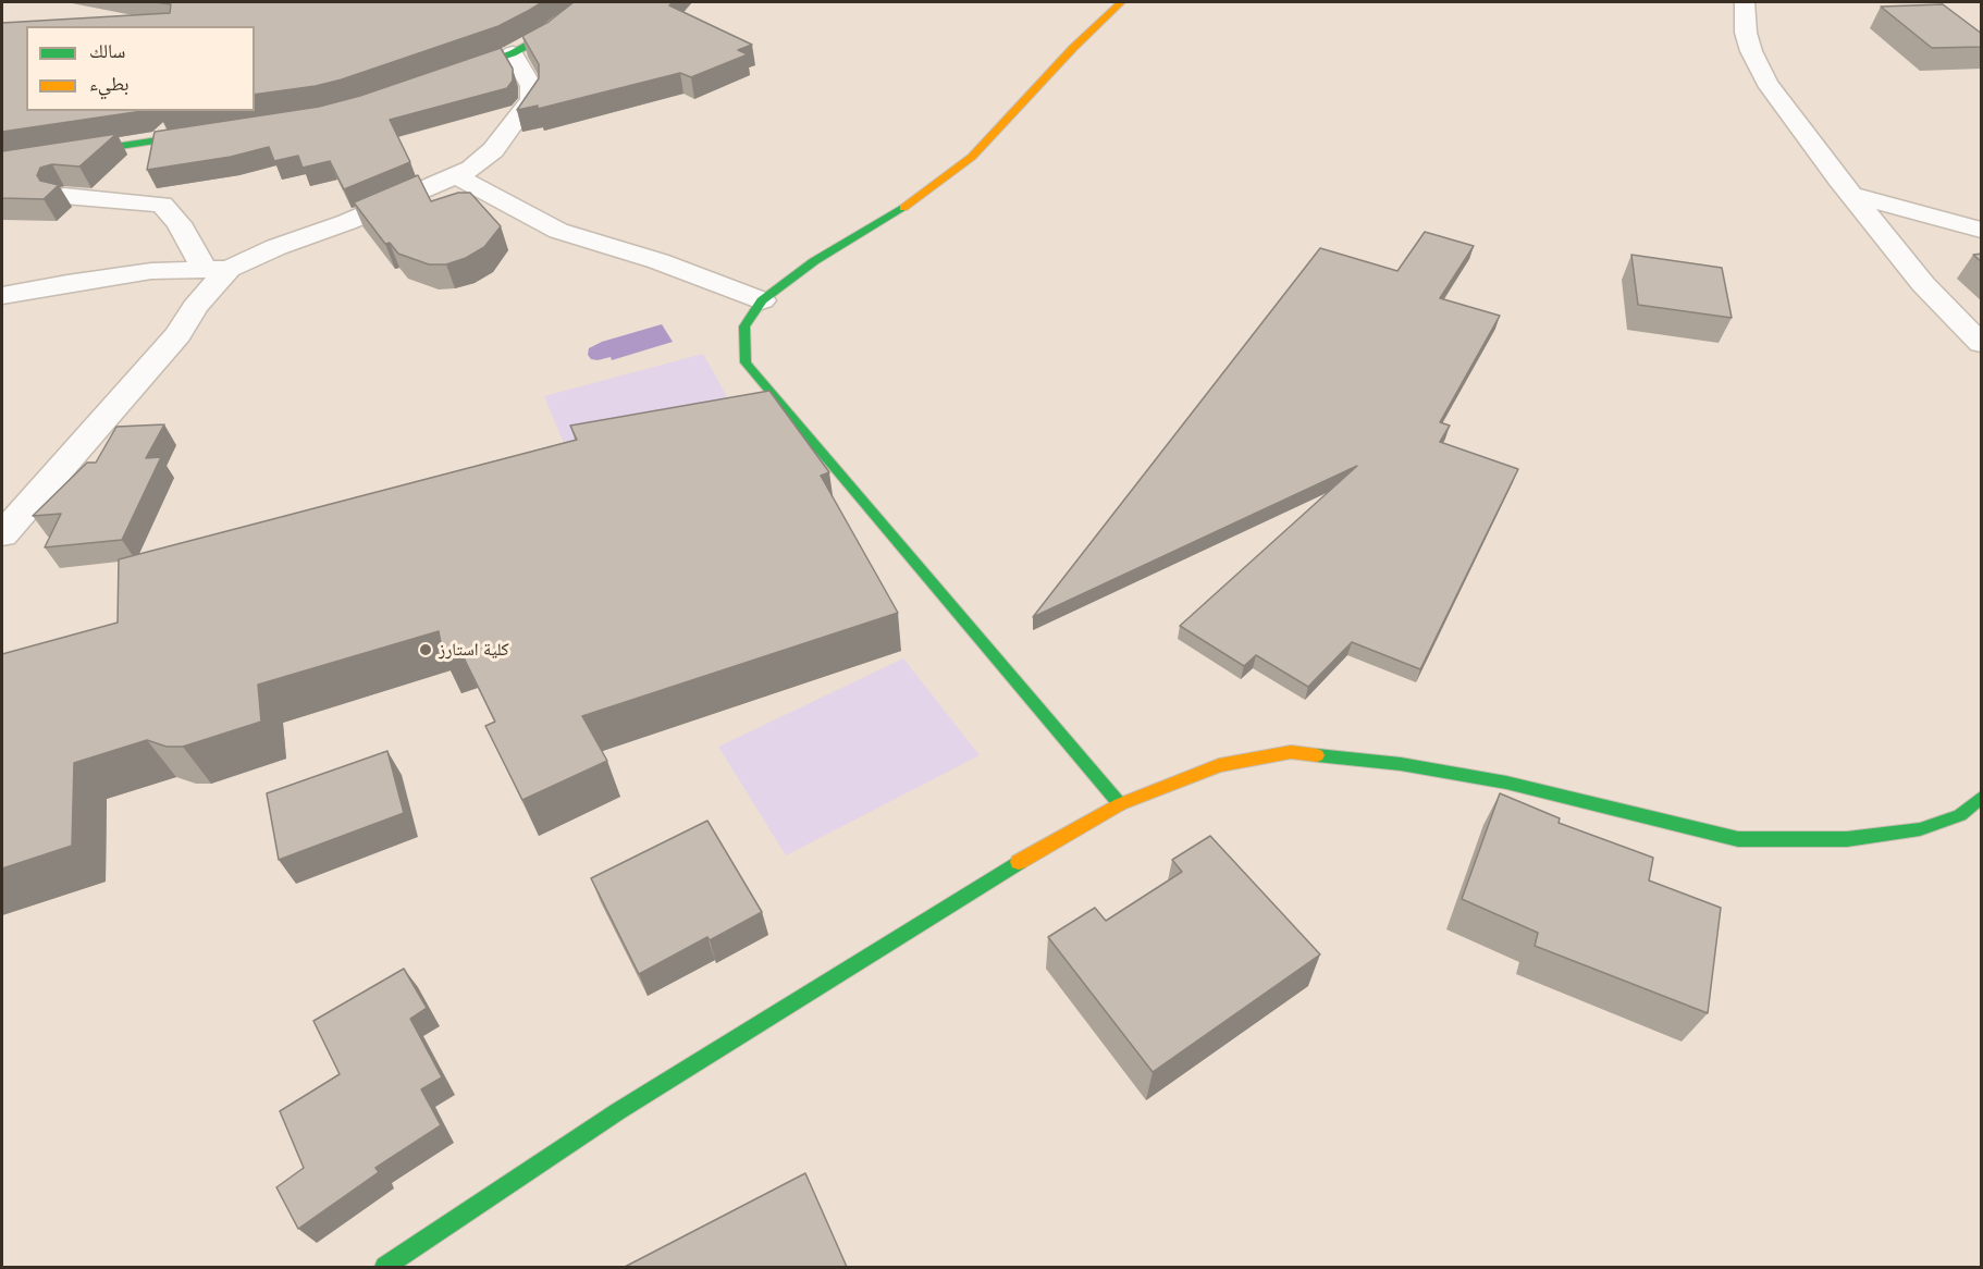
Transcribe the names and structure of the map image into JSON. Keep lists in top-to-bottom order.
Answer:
{
  "places": ["كلية استارز"],
  "legend": ["سالك", "بطيء"]
}
